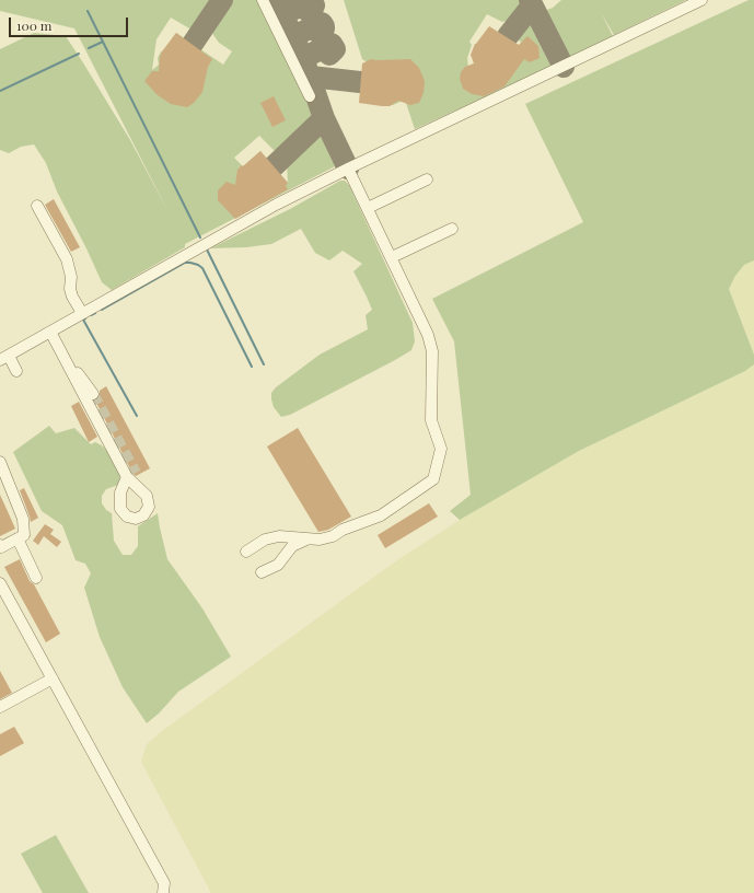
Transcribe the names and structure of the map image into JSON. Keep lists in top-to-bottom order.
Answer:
{
  "scale_bar": "100 m"
}
